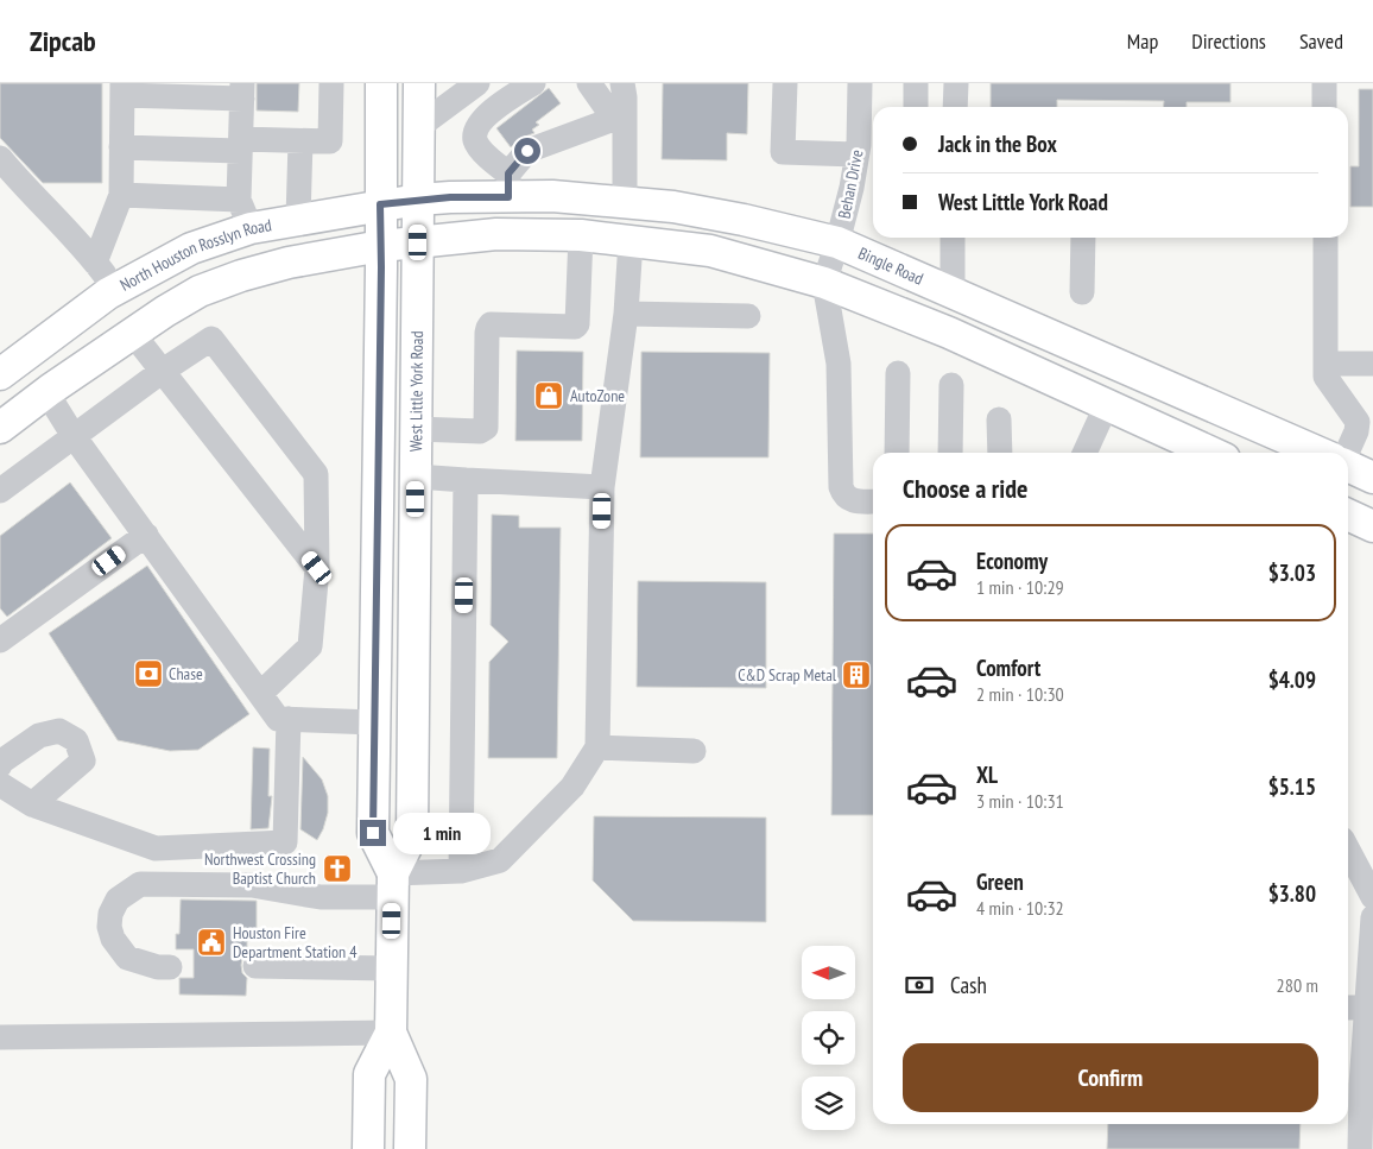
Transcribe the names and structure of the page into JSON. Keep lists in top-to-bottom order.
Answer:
{
  "streets": {
    "main road": ["North Houston Rosslyn Road", "Bingle Road", "West Little York Road"],
    "street": ["Behan Drive"]
  },
  "crossings": [
    ["Behan Drive", "Bingle Road"],
    ["North Houston Rosslyn Road", "Bingle Road"],
    ["North Houston Rosslyn Road", "West Little York Road"],
    ["Bingle Road", "West Little York Road"]
  ],
  "places": {
    "shop": ["AutoZone"],
    "bank": ["Chase"],
    "building": ["C&D Scrap Metal"],
    "church": ["Northwest Crossing Baptist Church"],
    "public building": ["Houston Fire Department Station 4"]
  },
  "north": "left",
  "page": {
    "header": "Zipcab",
    "nav": ["Map", "Directions", "Saved"],
    "banner": ["Jack in the Box", "West Little York Road"],
    "heading": "Choose a ride",
    "list": [
      {
        "name": "Economy",
        "note": "1 min · 10:29",
        "value": "$3.03"
      },
      {
        "name": "Comfort",
        "note": "2 min · 10:30",
        "value": "$4.09"
      },
      {
        "name": "XL",
        "note": "3 min · 10:31",
        "value": "$5.15"
      },
      {
        "name": "Green",
        "note": "4 min · 10:32",
        "value": "$3.80"
      }
    ],
    "bubble": "1 min",
    "pay": ["Cash", "280 m"],
    "buttons": "Confirm"
  }
}
